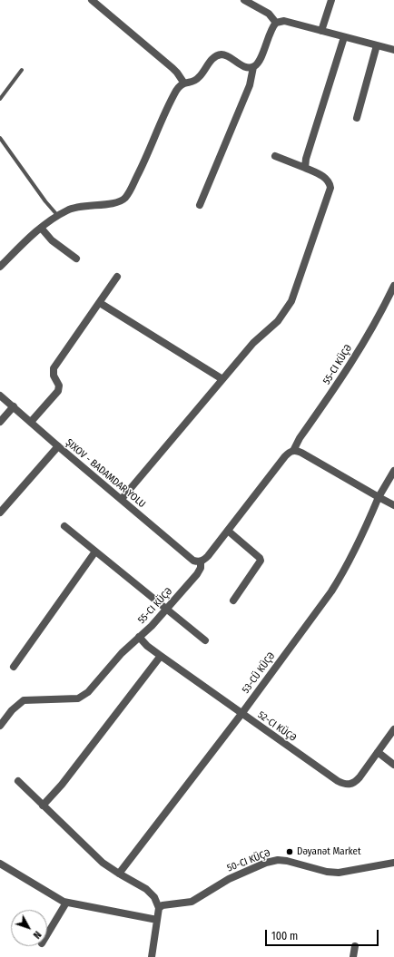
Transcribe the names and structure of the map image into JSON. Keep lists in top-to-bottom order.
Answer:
{
  "streets": {
    "street": [
      "55-CI KÜÇƏ",
      "53-CÜ KÜÇƏ",
      "52-CI KÜÇƏ",
      "50-CI KÜÇƏ"
    ]
  },
  "crossings": [
    ["55-CI KÜÇƏ", "52-CI KÜÇƏ"],
    ["53-CÜ KÜÇƏ", "52-CI KÜÇƏ"]
  ],
  "places": ["Dəyanət Market"],
  "scale_bar": "100 m",
  "north": "bottom right"
}
